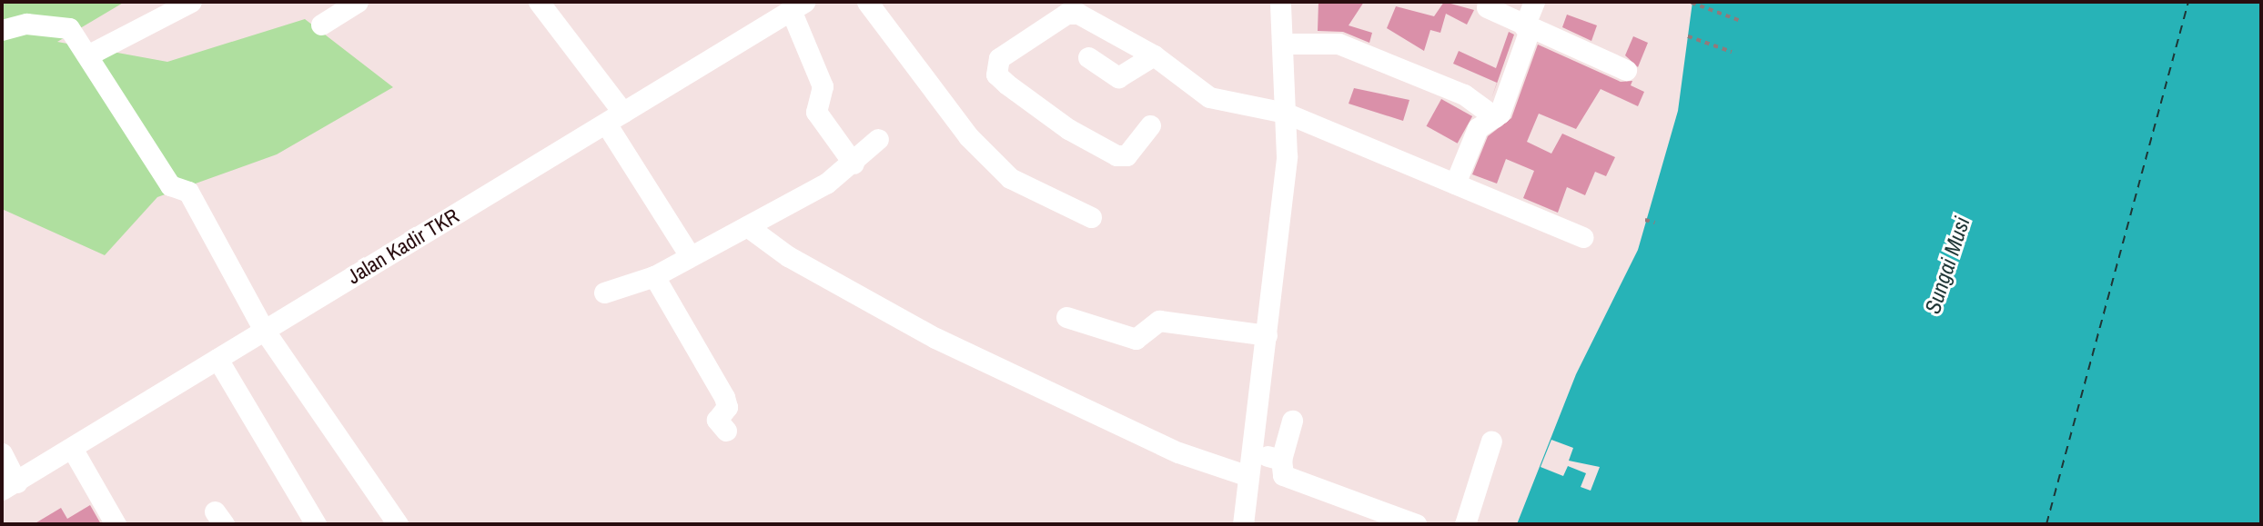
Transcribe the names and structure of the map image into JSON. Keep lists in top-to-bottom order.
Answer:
{
  "streets": {
    "street": ["Jalan Kadir TKR"]
  },
  "water": ["Sungai Musi"]
}
